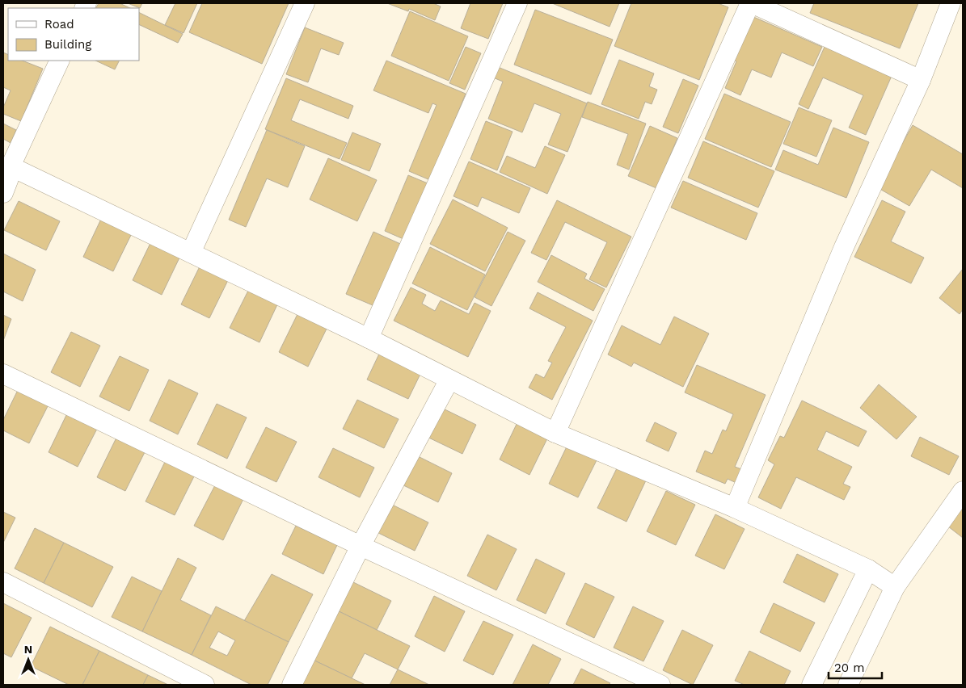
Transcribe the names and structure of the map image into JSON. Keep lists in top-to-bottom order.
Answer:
{
  "legend": ["Road", "Building"],
  "scale_bar": "20 m",
  "north": "top"
}
